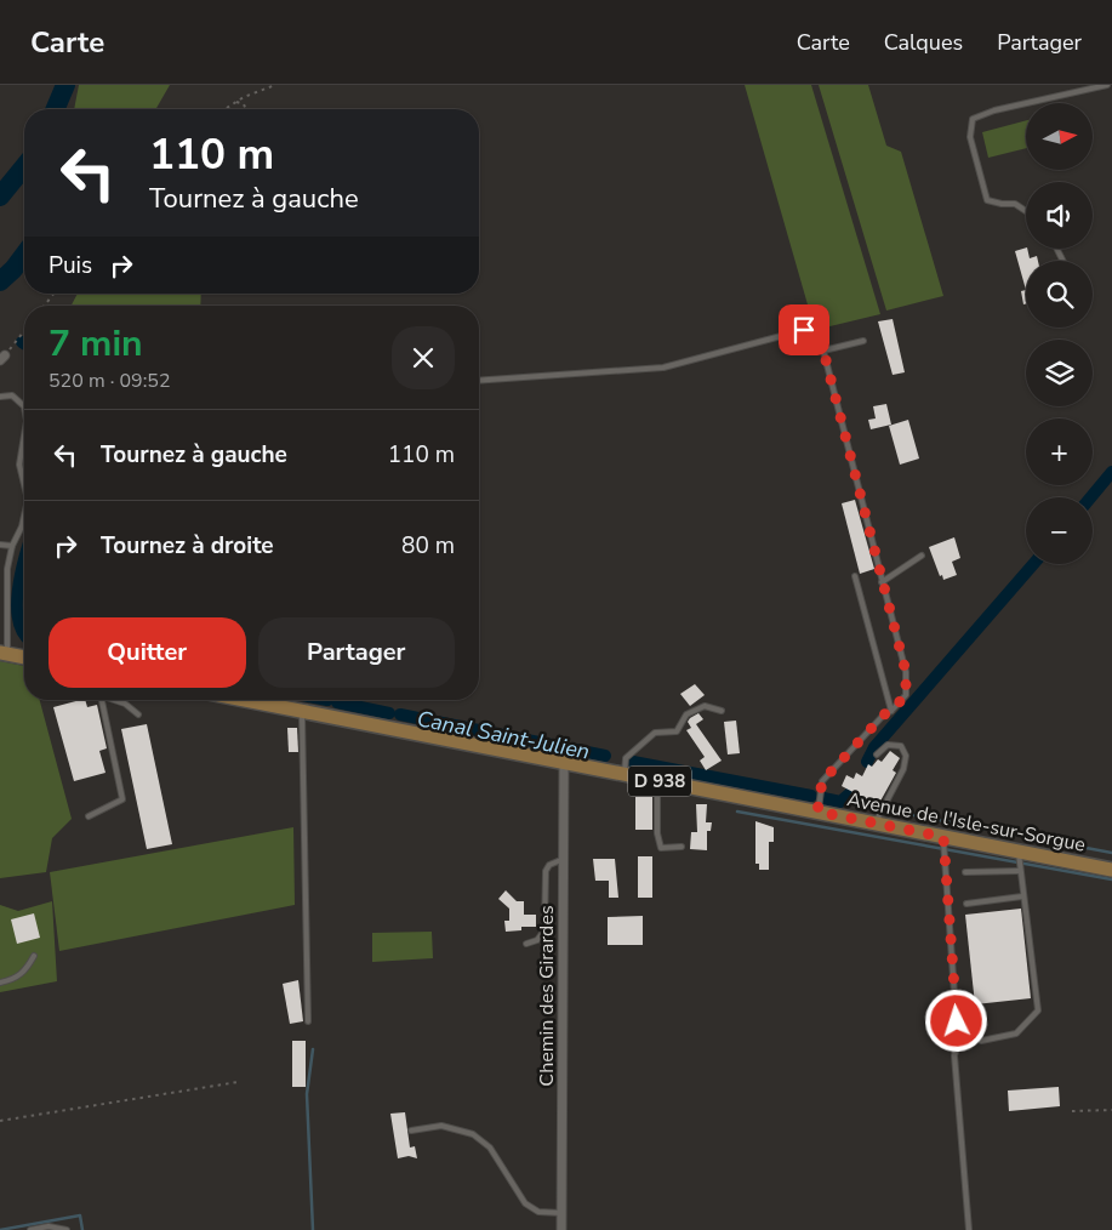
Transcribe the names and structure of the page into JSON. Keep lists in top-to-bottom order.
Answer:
{
  "streets": {
    "main road": ["D 938", "Avenue de l'Isle-sur-Sorgue"],
    "street": ["Chemin des Girardes"]
  },
  "crossings": [
    ["Avenue de l'Isle-sur-Sorgue", "Chemin des Girardes"]
  ],
  "water": ["Canal Saint-Julien"],
  "north": "right",
  "page": {
    "header": "Carte",
    "nav": ["Carte", "Calques", "Partager"],
    "map_buttons": ["+", "−"],
    "turn": ["110 m", "Tournez à gauche"],
    "then": "Puis",
    "heading": ["7 min", "520 m · 09:52"],
    "list": [
      {
        "name": "Tournez à gauche",
        "value": "110 m"
      },
      {
        "name": "Tournez à droite",
        "value": "80 m"
      }
    ],
    "buttons": ["Quitter", "Partager"]
  }
}
